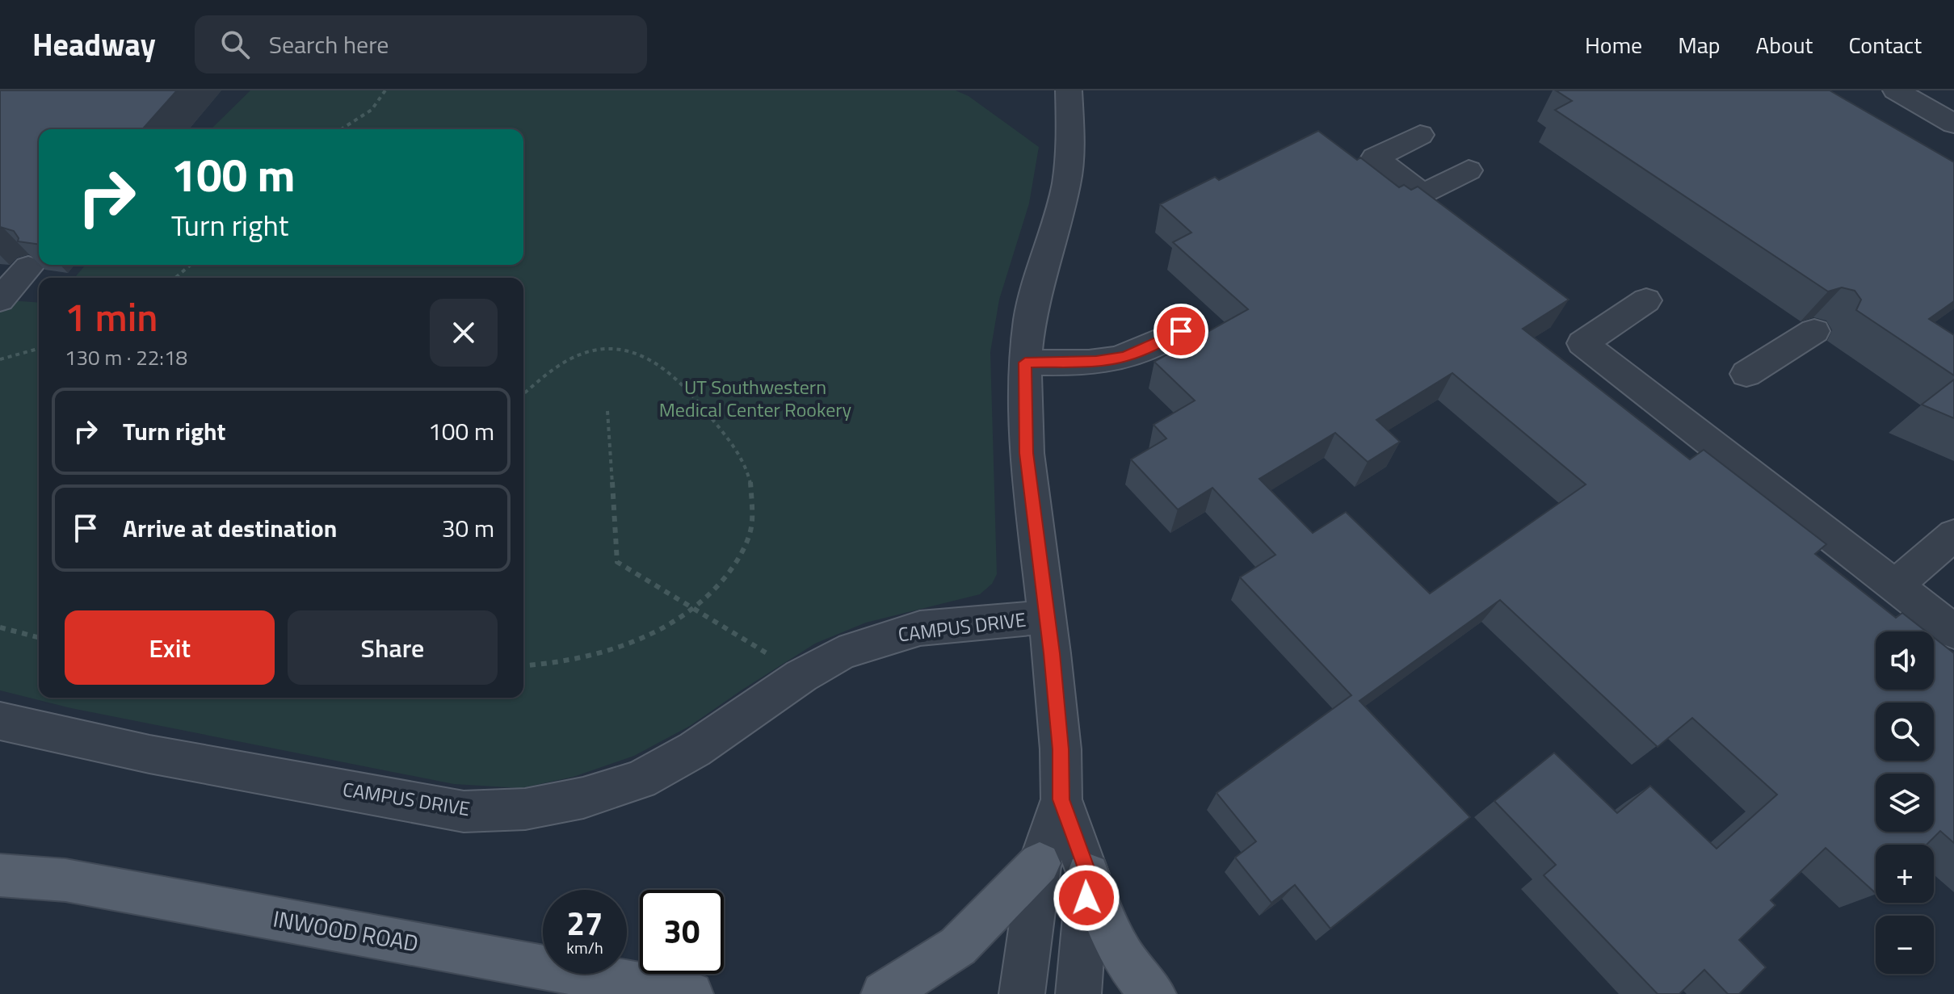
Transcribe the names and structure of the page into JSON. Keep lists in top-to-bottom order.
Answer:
{
  "streets": {
    "main road": ["INWOOD ROAD"],
    "street": ["CAMPUS DRIVE"]
  },
  "parks": ["UT Southwestern Medical Center Rookery"],
  "page": {
    "header": "Headway",
    "search": "Search here",
    "nav": [
      "Home",
      "Map",
      "About",
      "Contact"
    ],
    "turn": ["100 m", "Turn right"],
    "heading": ["1 min", "130 m · 22:18"],
    "list": [
      {
        "name": "Turn right",
        "value": "100 m"
      },
      {
        "name": "Arrive at destination",
        "value": "30 m"
      }
    ],
    "buttons": ["Exit", "Share"],
    "map_buttons": ["+", "−"],
    "speed": "27 km/h",
    "limit": "30"
  }
}
